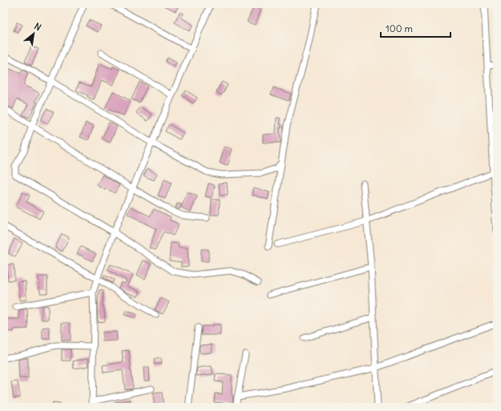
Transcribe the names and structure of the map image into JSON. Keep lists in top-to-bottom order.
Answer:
{
  "scale_bar": "100 m",
  "north": "top right"
}
